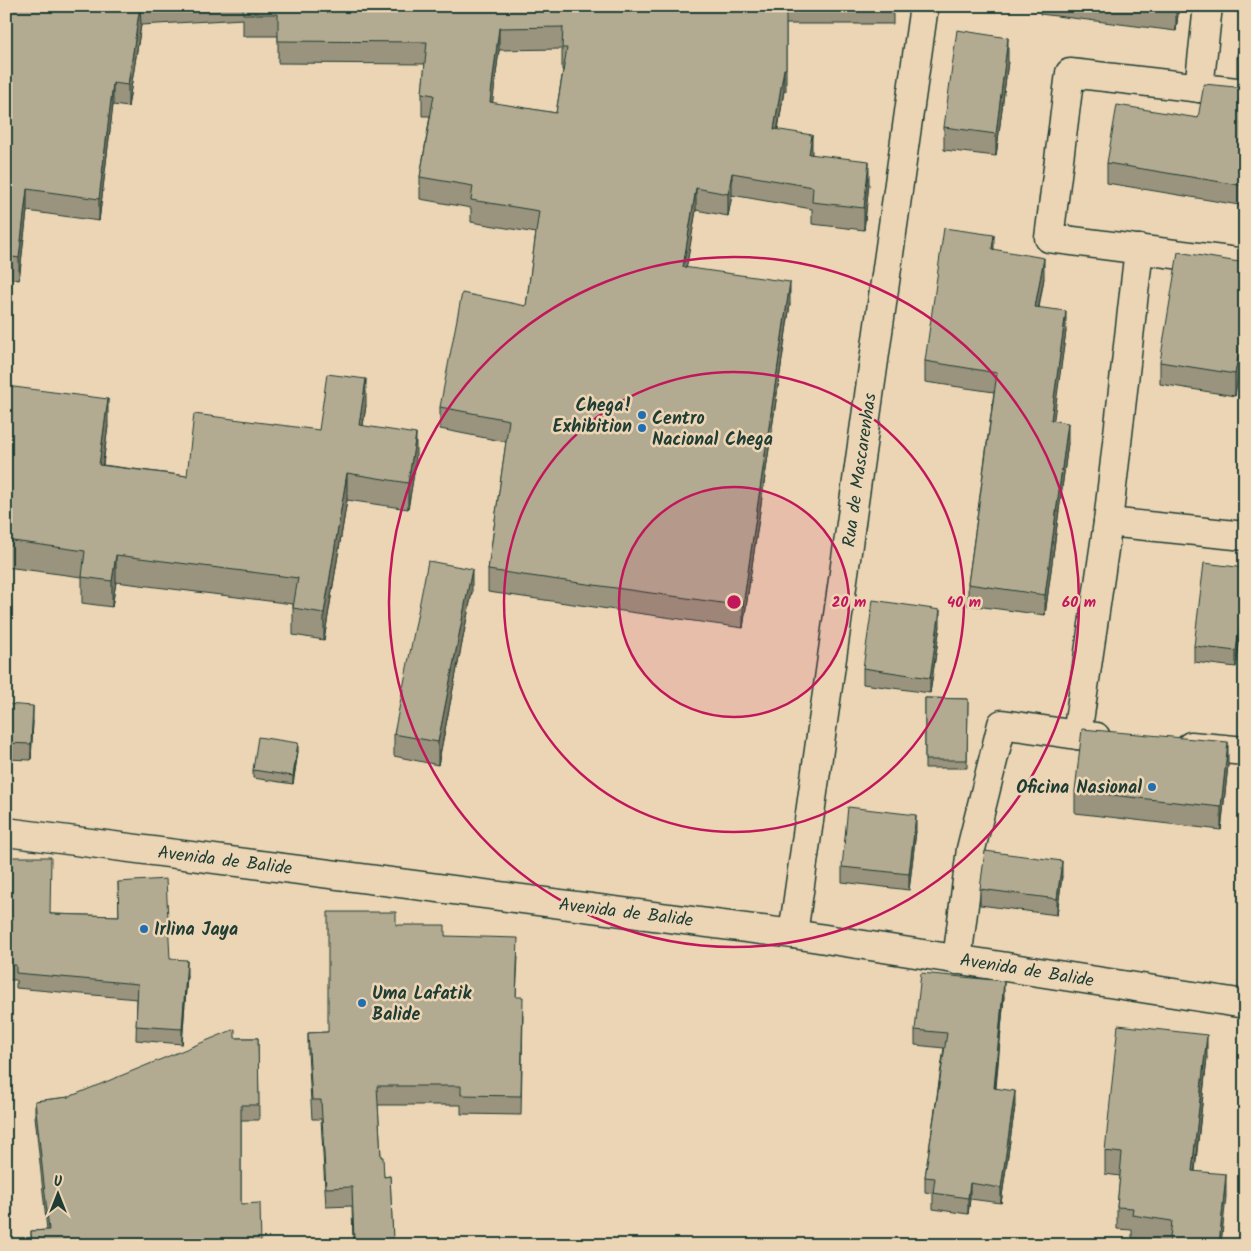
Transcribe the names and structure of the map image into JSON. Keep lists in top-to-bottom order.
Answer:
{
  "streets": {
    "main road": ["Rua de Mascarenhas", "Avenida de Balide"]
  },
  "crossings": [
    ["Rua de Mascarenhas", "Avenida de Balide"]
  ],
  "places": [
    "Chega! Exhibition",
    "Centro Nacional Chega",
    "Oficina Nasional",
    "Irlina Jaya",
    "Uma Lafatik Balide"
  ],
  "north": "top",
  "rings": ["20 m", "40 m", "60 m"]
}
